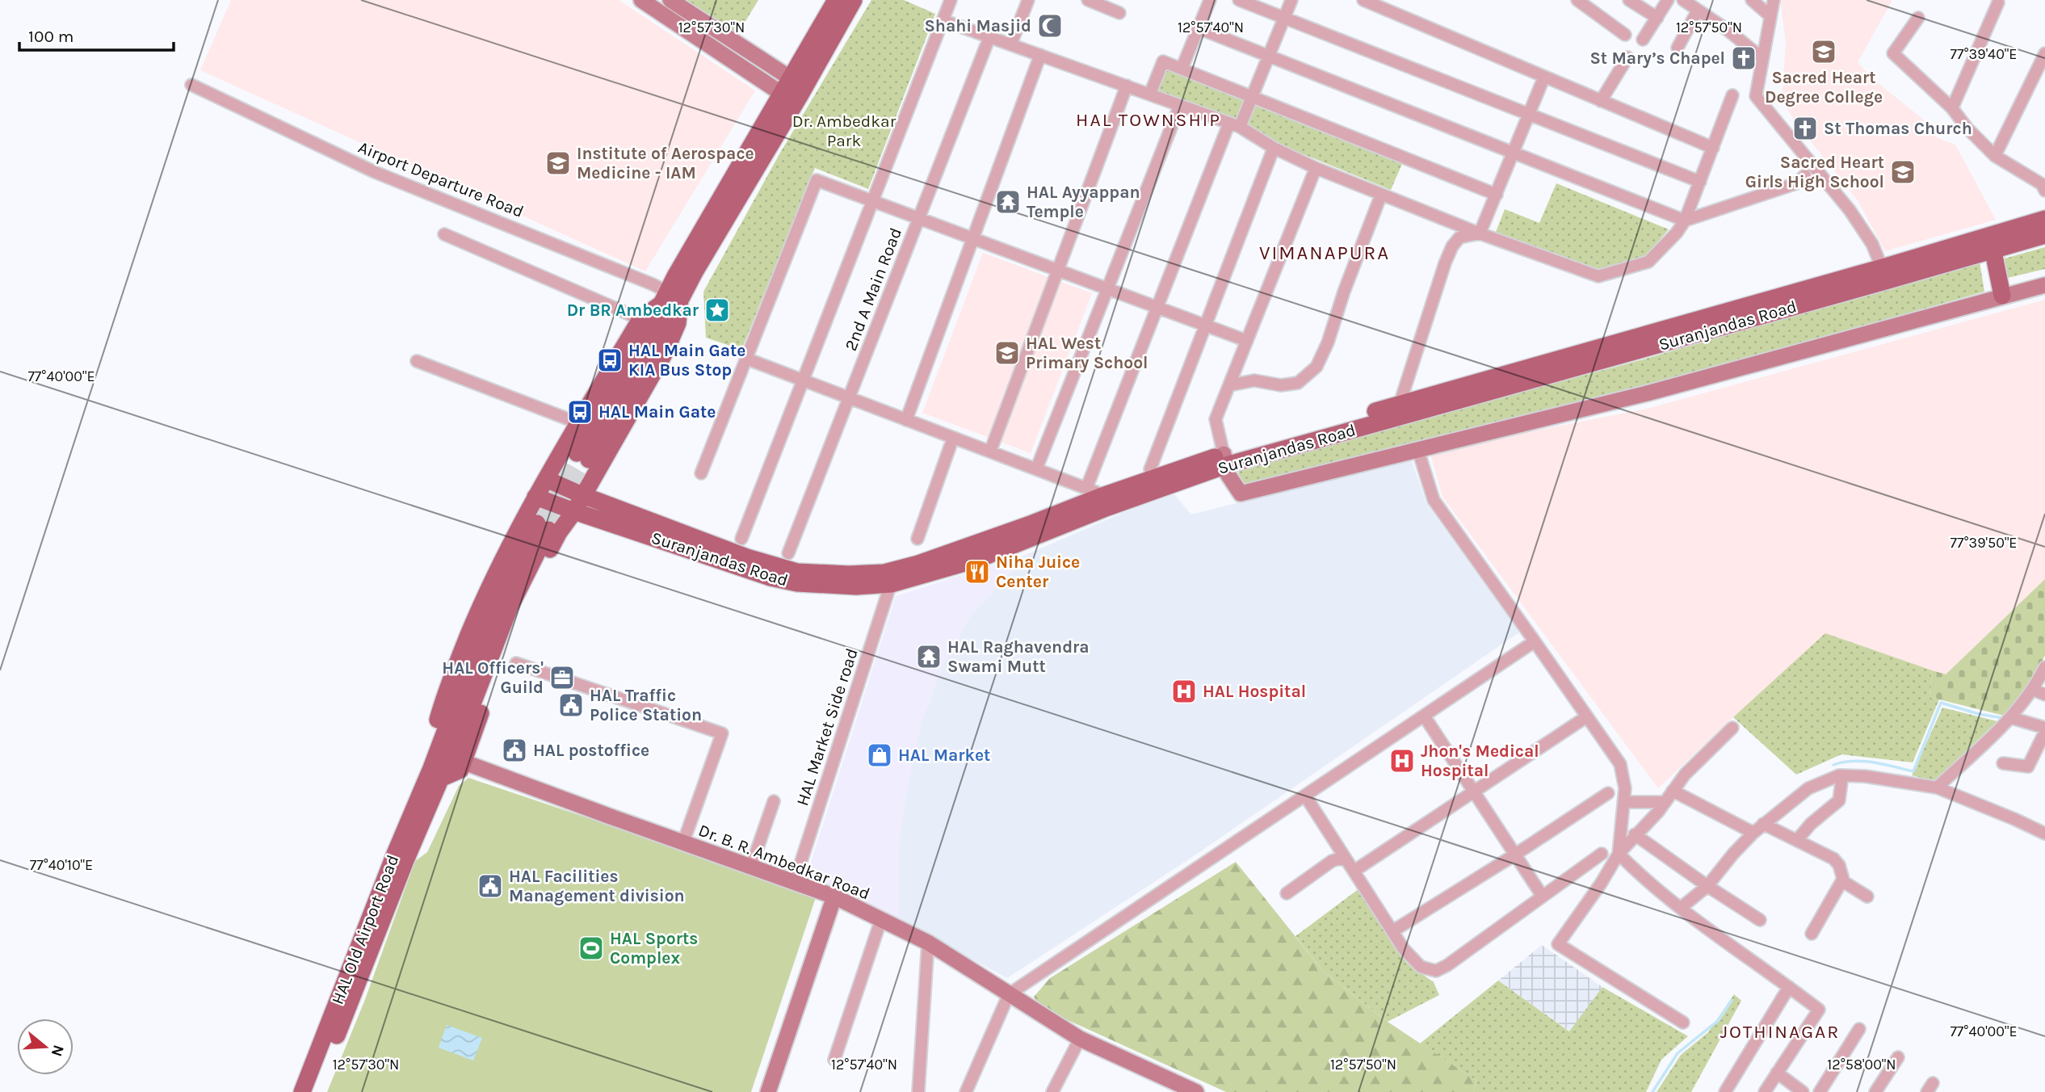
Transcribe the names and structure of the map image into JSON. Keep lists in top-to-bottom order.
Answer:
{
  "streets": {
    "main road": ["Suranjandas Road", "HAL Old Airport Road"],
    "street": [
      "Airport Departure Road",
      "2nd A Main Road",
      "HAL Market Side road",
      "Dr. B. R. Ambedkar Road"
    ]
  },
  "crossings": [
    ["Suranjandas Road", "HAL Market Side road"],
    ["HAL Market Side road", "Dr. B. R. Ambedkar Road"]
  ],
  "districts": ["HAL TOWNSHIP", "VIMANAPURA", "JOTHINAGAR"],
  "parks": ["Dr. Ambedkar Park"],
  "places": {
    "mosque": ["Shahi Masjid"],
    "school or university": [
      "Sacred Heart Degree College",
      "Institute of Aerospace Medicine - IAM",
      "Sacred Heart Girls High School",
      "HAL West Primary School"
    ],
    "church": ["St Mary’s Chapel", "St Thomas Church"],
    "temple": ["HAL Ayyappan Temple", "HAL Raghavendra Swami Mutt"],
    "place": ["Dr BR Ambedkar"],
    "bus stop": ["HAL Main Gate KIA Bus Stop", "HAL Main Gate"],
    "restaurant": ["Niha Juice Center"],
    "office": ["HAL Officers' Guild"],
    "hospital": ["HAL Hospital", "Jhon's Medical Hospital"],
    "public building": ["HAL Traffic Police Station", "HAL postoffice", "HAL Facilities Management division"],
    "shop": ["HAL Market"],
    "sports": ["HAL Sports Complex"]
  },
  "scale_bar": "100 m",
  "north": "right",
  "coordinates": [
    "12°57'30\"N",
    "12°57'40\"N",
    "12°57'50\"N",
    "77°39'40\"E",
    "77°40'00\"E",
    "77°39'50\"E",
    "77°40'10\"E",
    "12°58'00\"N"
  ]
}
